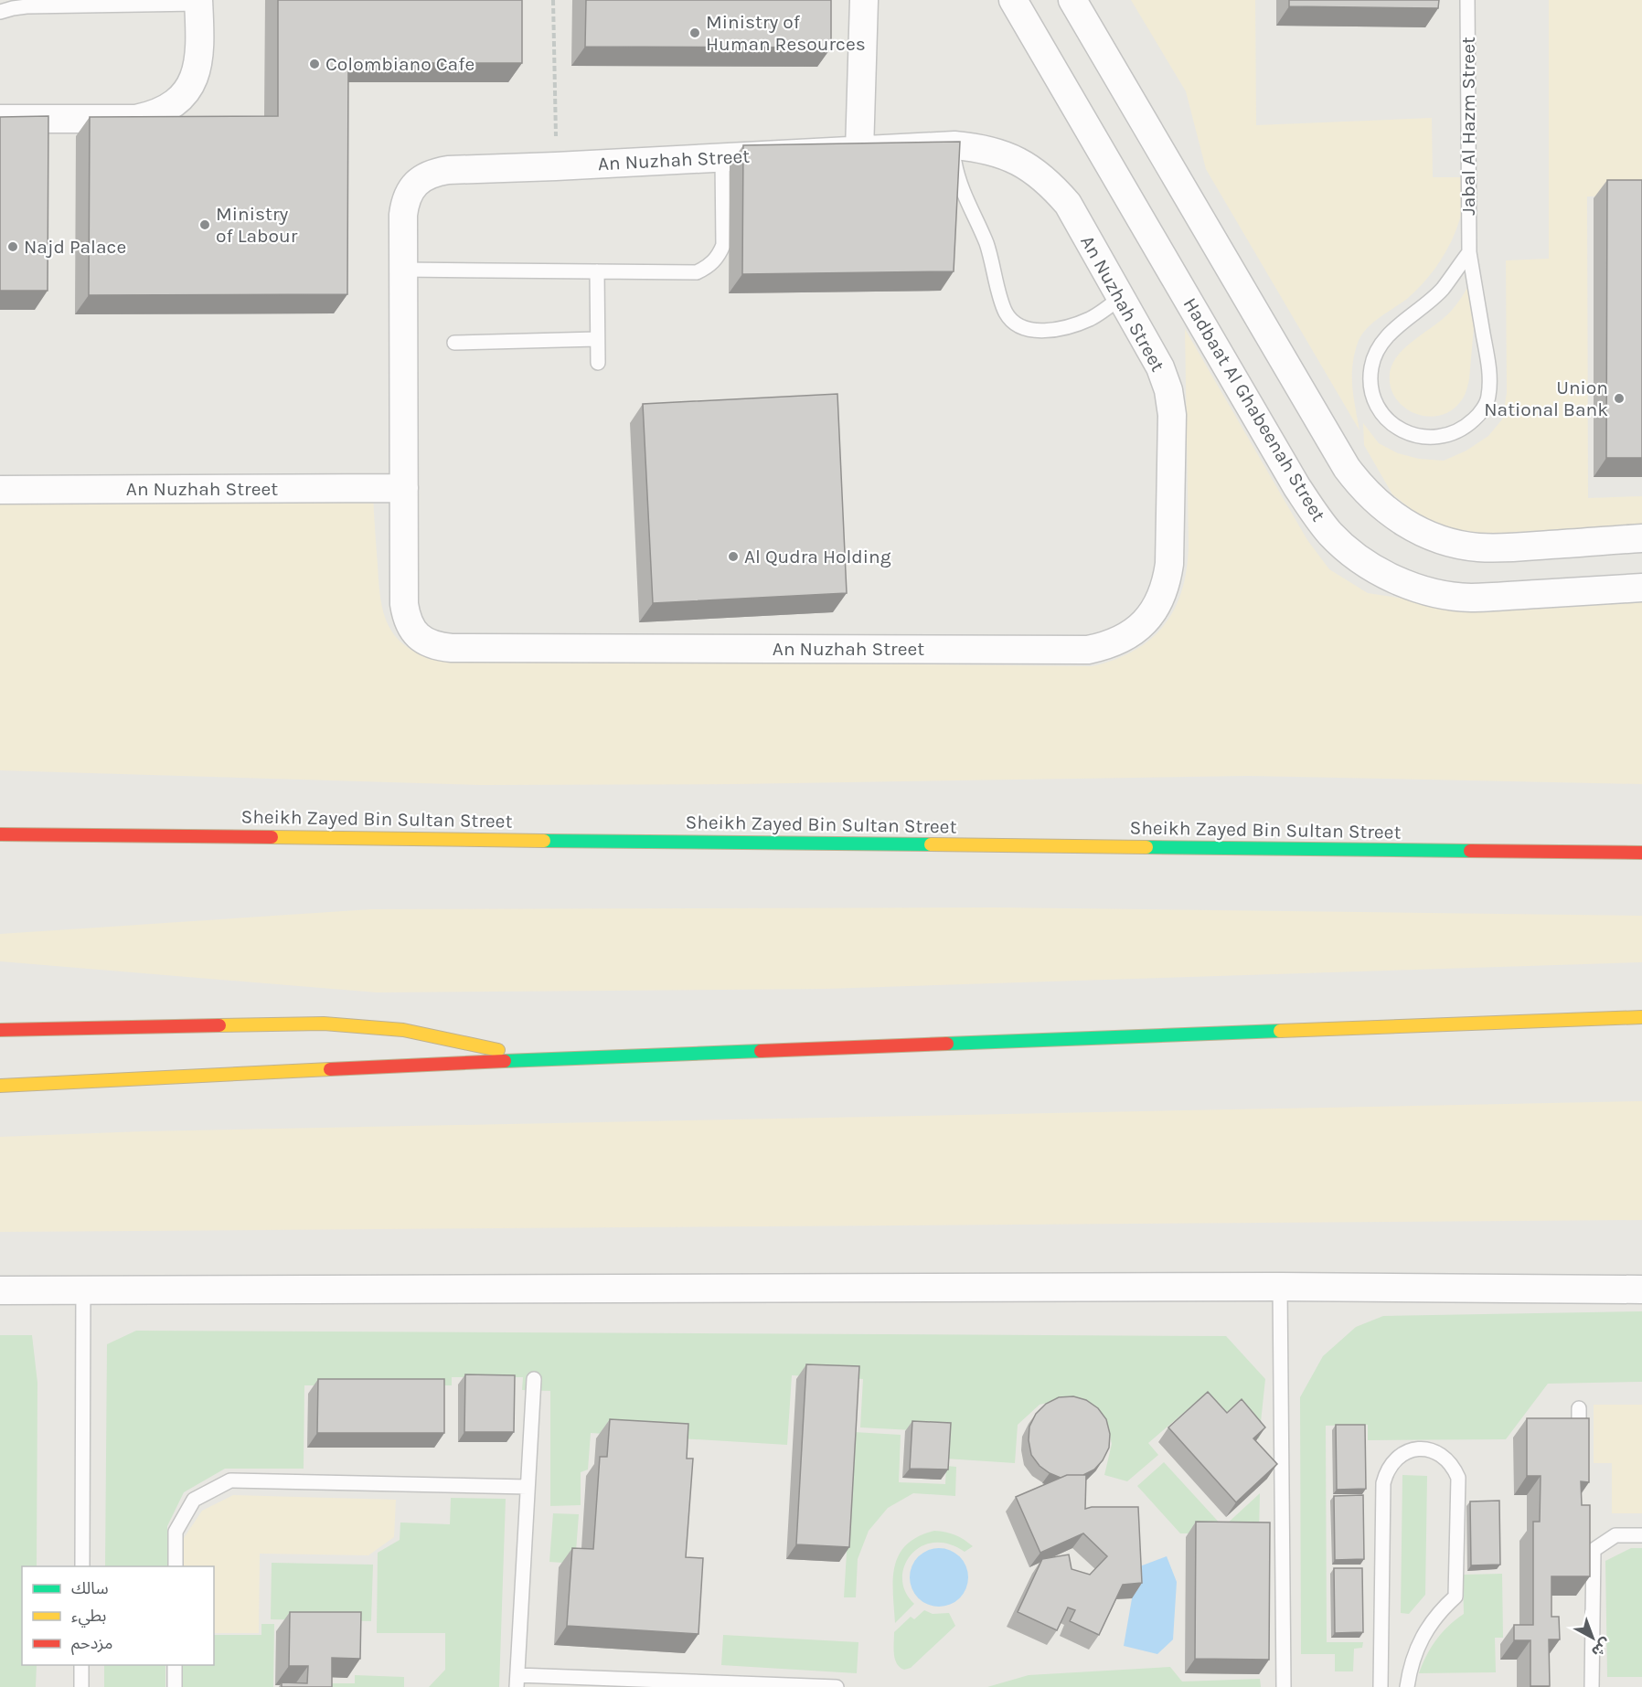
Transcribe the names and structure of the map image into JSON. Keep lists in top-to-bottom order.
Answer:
{
  "streets": {
    "highway": ["Sheikh Zayed Bin Sultan Street"],
    "street": ["An Nuzhah Street", "Hadbaat Al Ghabeenah Street"],
    "lane": ["Jabal Al Hazm Street"]
  },
  "places": [
    "Ministry of Human Resources",
    "Colombiano Cafe",
    "Ministry of Labour",
    "Najd Palace",
    "Union National Bank",
    "Al Qudra Holding"
  ],
  "legend": ["سالك", "بطيء", "مزدحم"],
  "north": "bottom right"
}
